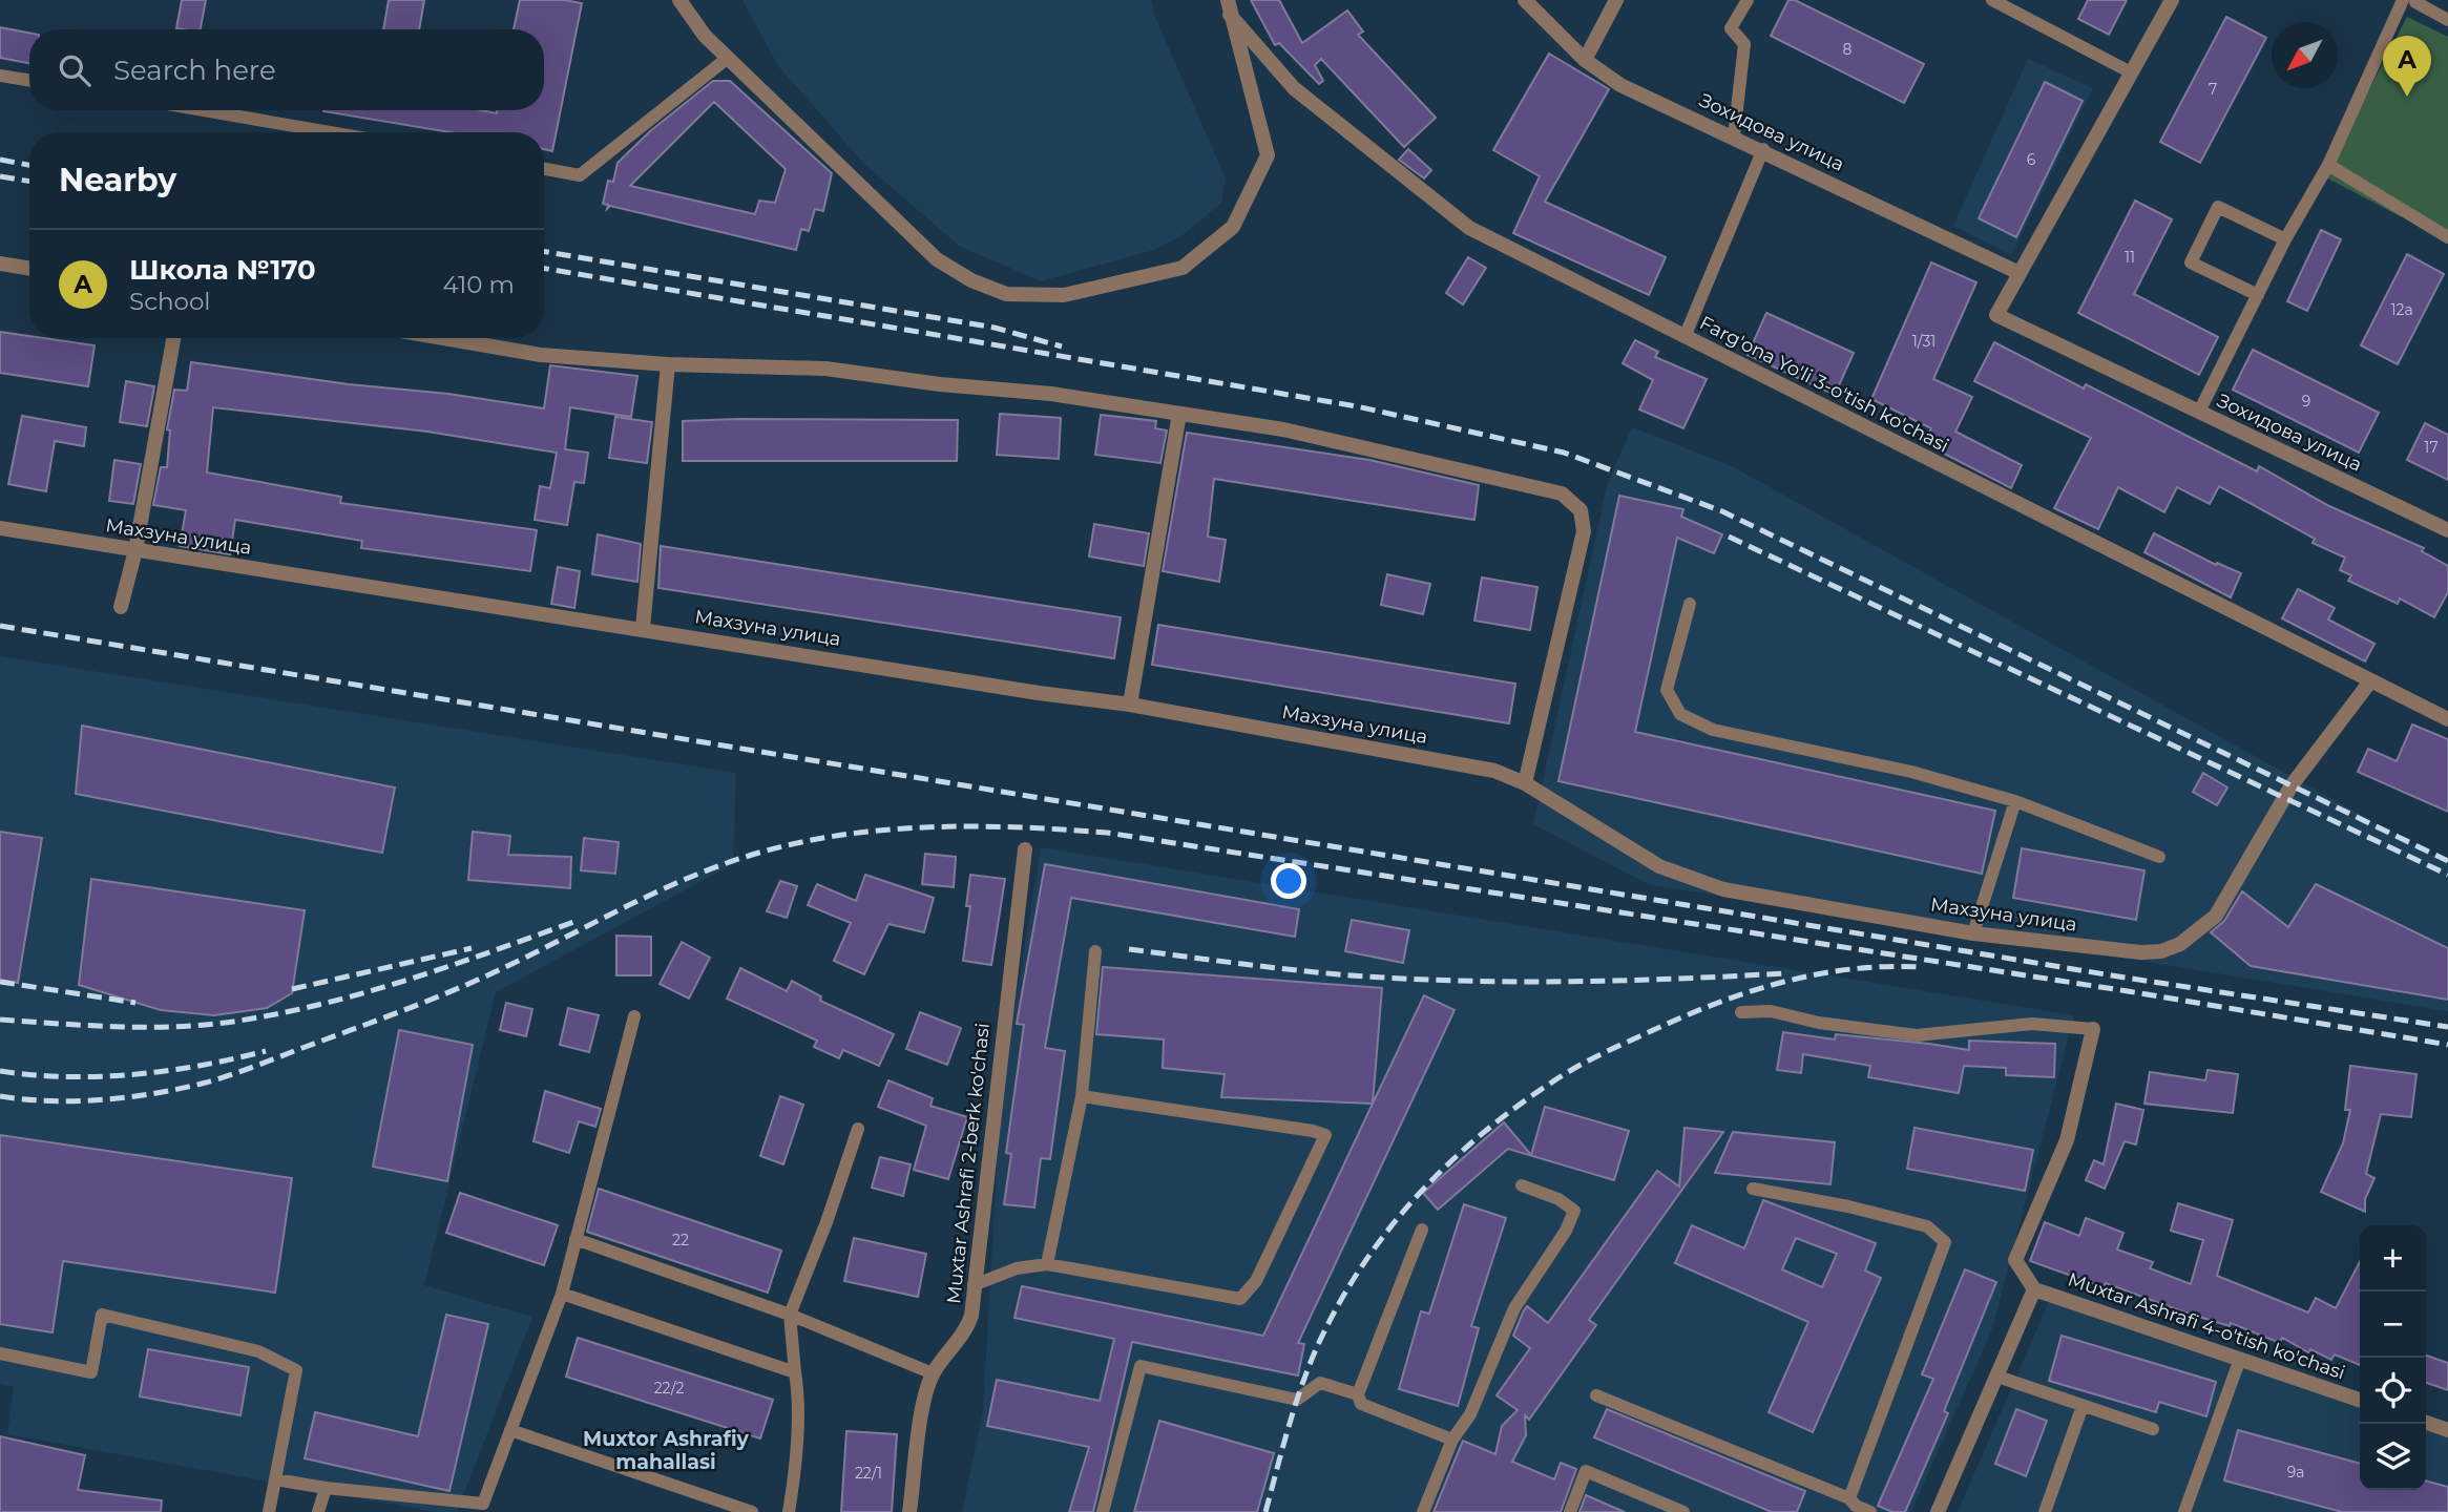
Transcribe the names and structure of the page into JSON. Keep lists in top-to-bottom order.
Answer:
{
  "streets": {
    "street": [
      "Зохидова улица",
      "Farg'ona Yo'li 3-o'tish ko'chasi",
      "Махзуна улица",
      "Muxtar Ashrafi 2-berk ko'chasi",
      "Muxtar Ashrafi 4-o'tish ko'chasi"
    ]
  },
  "crossings": [
    ["Farg'ona Yo'li 3-o'tish ko'chasi", "Махзуна улица"]
  ],
  "districts": ["Muxtor Ashrafiy mahallasi"],
  "house_numbers": [
    "8",
    "7",
    "6",
    "11",
    "12а",
    "1/31",
    "9",
    "17",
    "22",
    "22/2",
    "9а",
    "22/1"
  ],
  "north": "bottom left",
  "page": {
    "search": "Search here",
    "pins": "A",
    "heading": "Nearby",
    "list": [
      {
        "mark": "A",
        "name": "Школа №170",
        "note": "School",
        "value": "410 m"
      }
    ],
    "map_buttons": ["+", "−"]
  }
}
